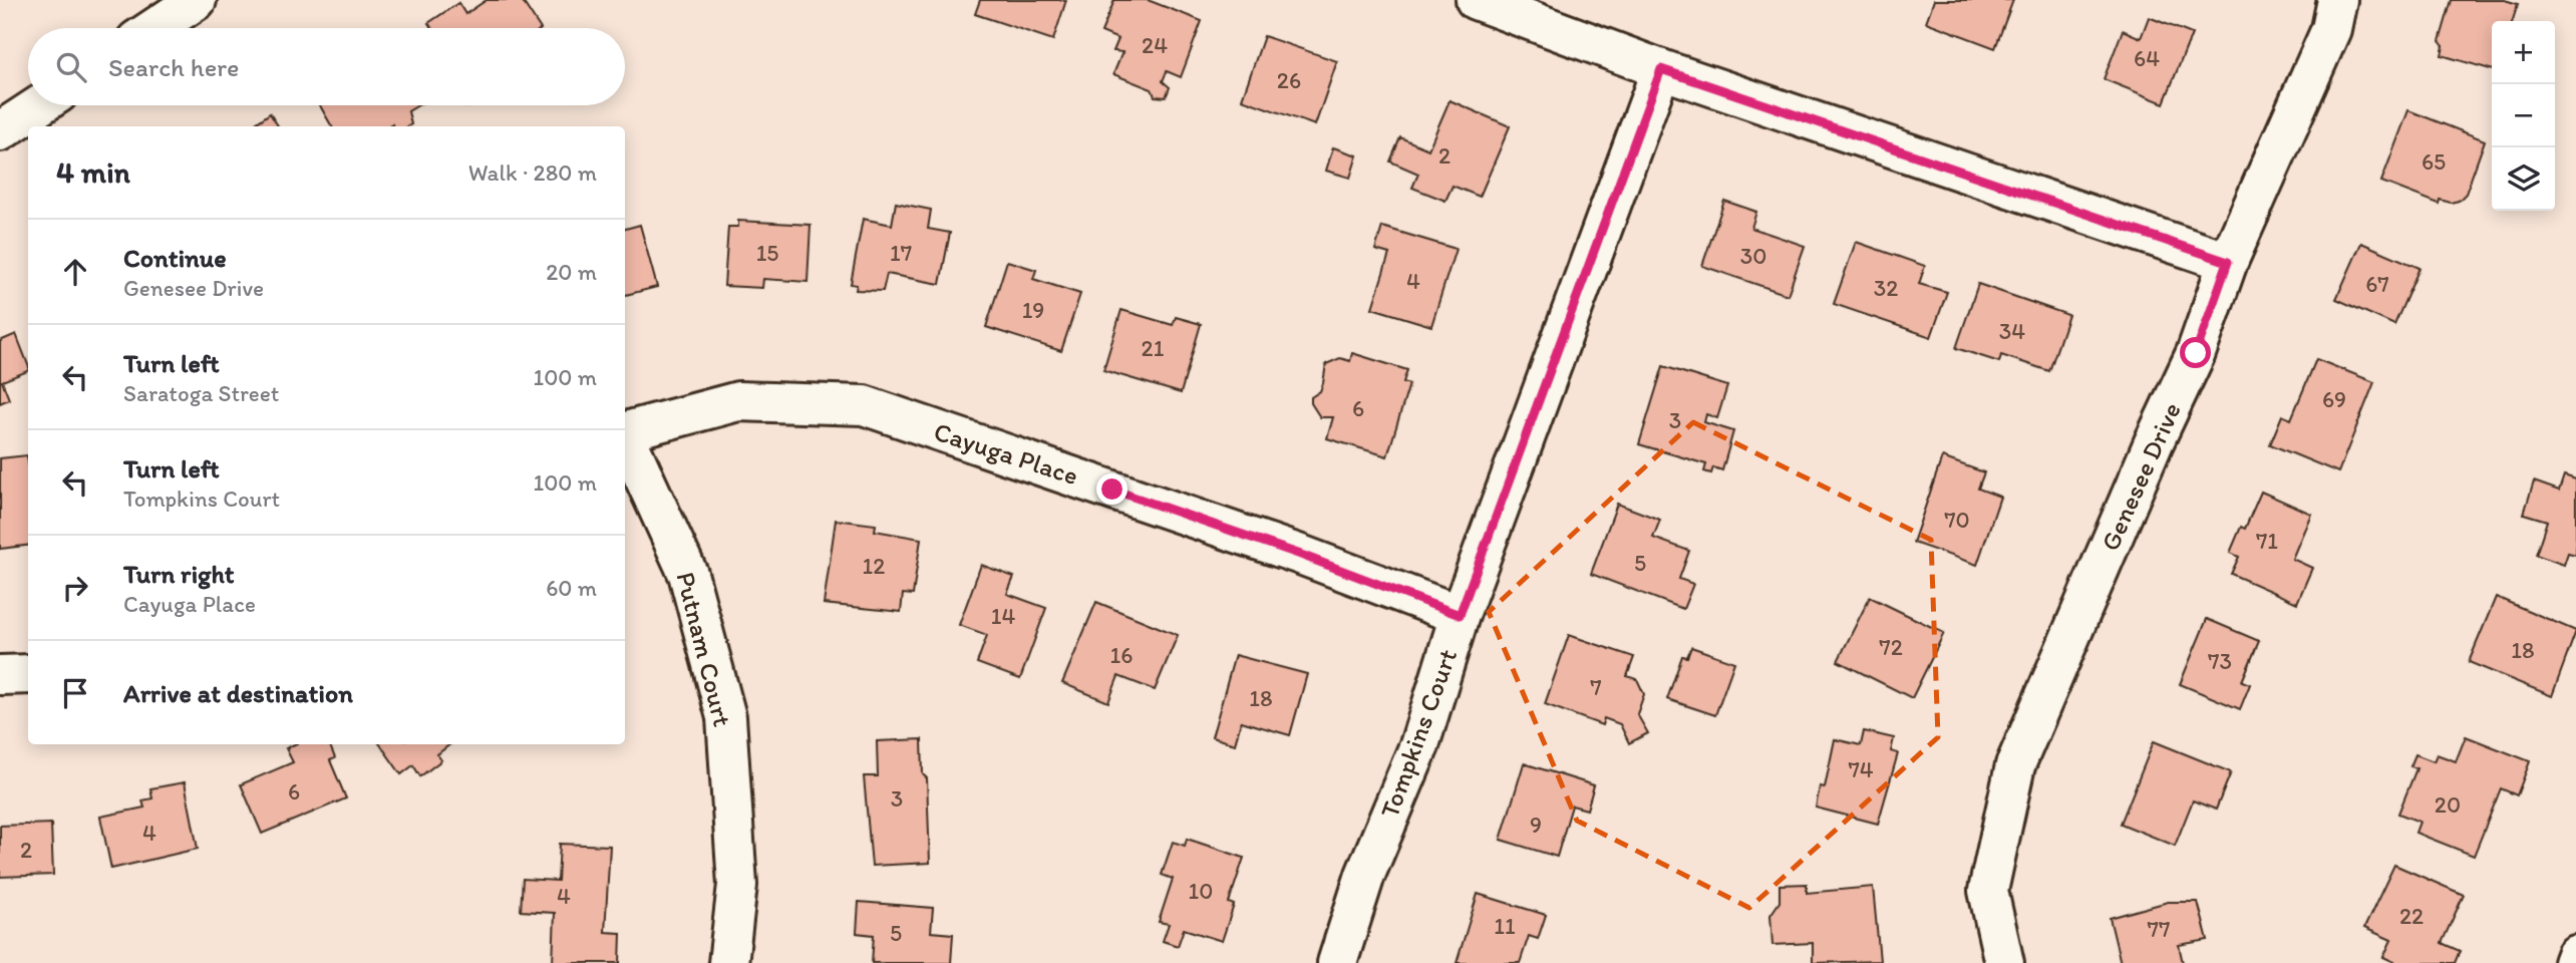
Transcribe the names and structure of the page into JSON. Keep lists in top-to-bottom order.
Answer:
{
  "streets": {
    "street": [
      "Cayuga Place",
      "Genesee Drive",
      "Putnam Court",
      "Tompkins Court"
    ]
  },
  "crossings": [
    ["Cayuga Place", "Tompkins Court"]
  ],
  "house_numbers": [
    "24",
    "64",
    "26",
    "2",
    "65",
    "15",
    "17",
    "30",
    "4",
    "67",
    "32",
    "19",
    "34",
    "21",
    "69",
    "6",
    "3",
    "70",
    "71",
    "5",
    "12",
    "14",
    "72",
    "18",
    "16",
    "73",
    "7",
    "18",
    "74",
    "6",
    "3",
    "20",
    "9",
    "4",
    "2",
    "10",
    "4",
    "22",
    "11",
    "77",
    "5"
  ],
  "page": {
    "map_buttons": ["+", "−"],
    "search": "Search here",
    "heading": ["4 min", "Walk · 280 m"],
    "list": [
      ["Continue", "Genesee Drive", "20 m"],
      ["Turn left", "Saratoga Street", "100 m"],
      ["Turn left", "Tompkins Court", "100 m"],
      ["Turn right", "Cayuga Place", "60 m"],
      "Arrive at destination"
    ]
  }
}
